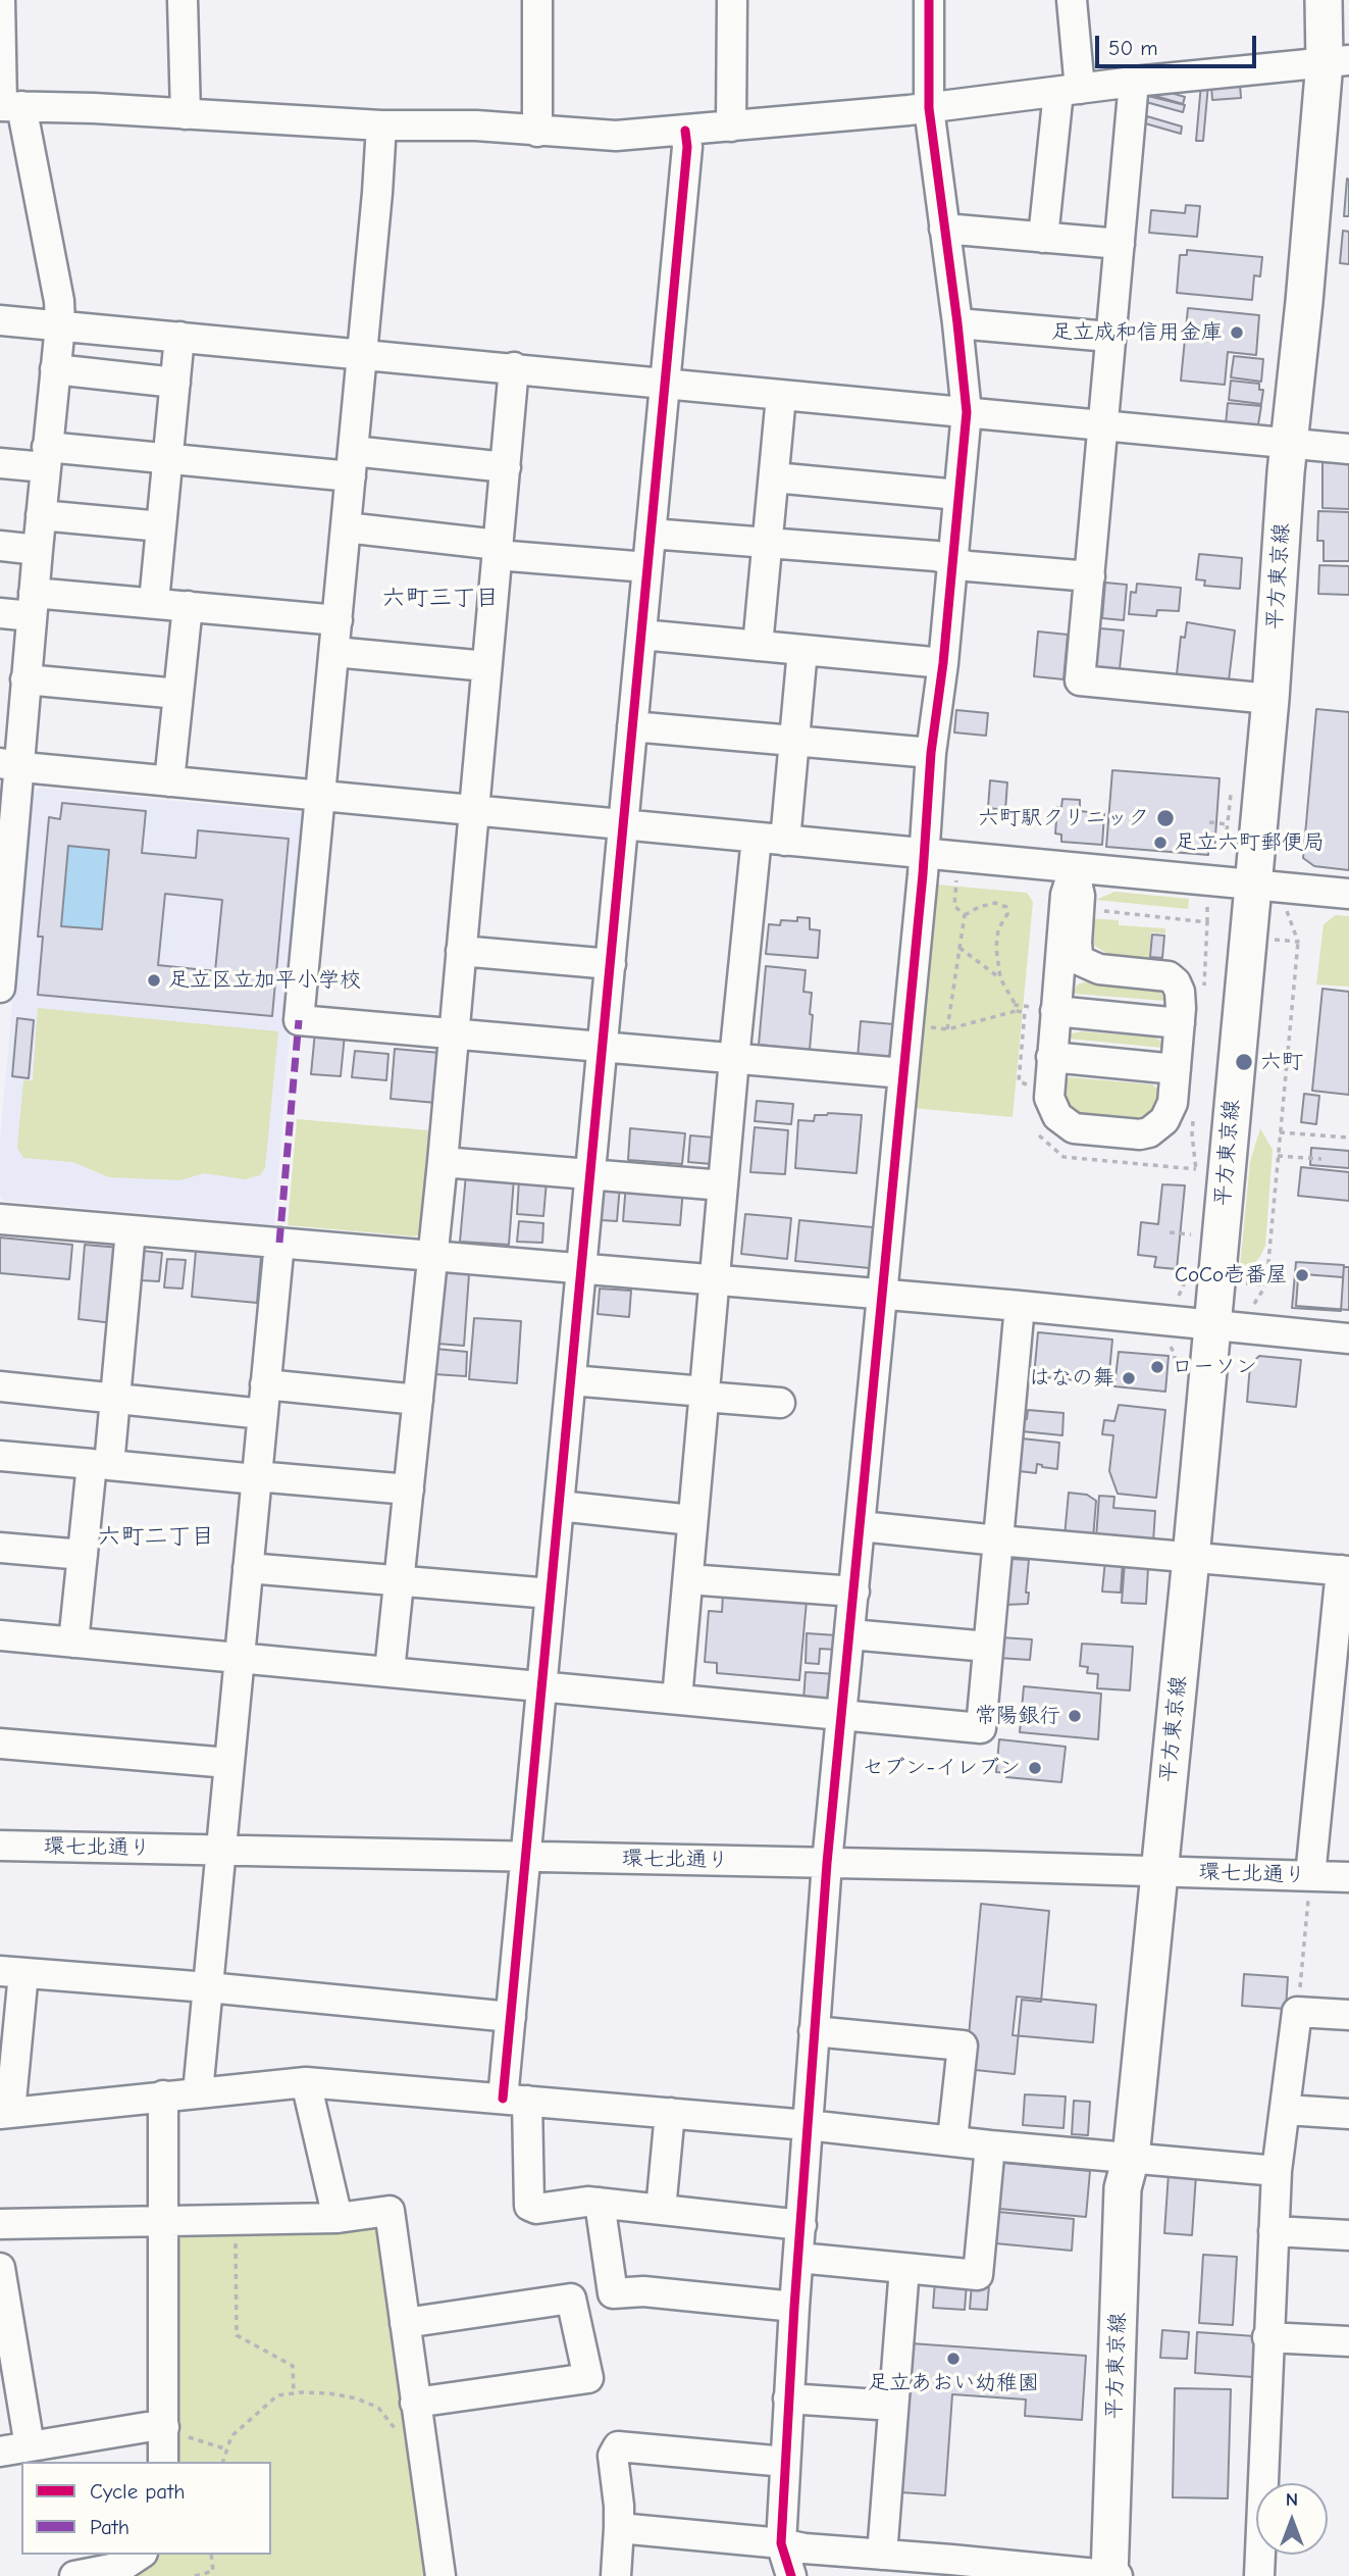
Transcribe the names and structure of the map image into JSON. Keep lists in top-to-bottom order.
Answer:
{
  "streets": {
    "main road": ["平方東京線"],
    "street": ["環七北通り"]
  },
  "crossings": [
    ["平方東京線", "環七北通り"]
  ],
  "districts": ["六町三丁目", "六町二丁目"],
  "places": [
    "足立成和信用金庫",
    "六町駅クリニック",
    "足立六町郵便局",
    "足立区立加平小学校",
    "六町",
    "CoCo壱番屋",
    "ローソン",
    "はなの舞",
    "常陽銀行",
    "セブン-イレブン",
    "足立あおい幼稚園"
  ],
  "legend": ["Cycle path", "Path"],
  "scale_bar": "50 m",
  "north": "top"
}
